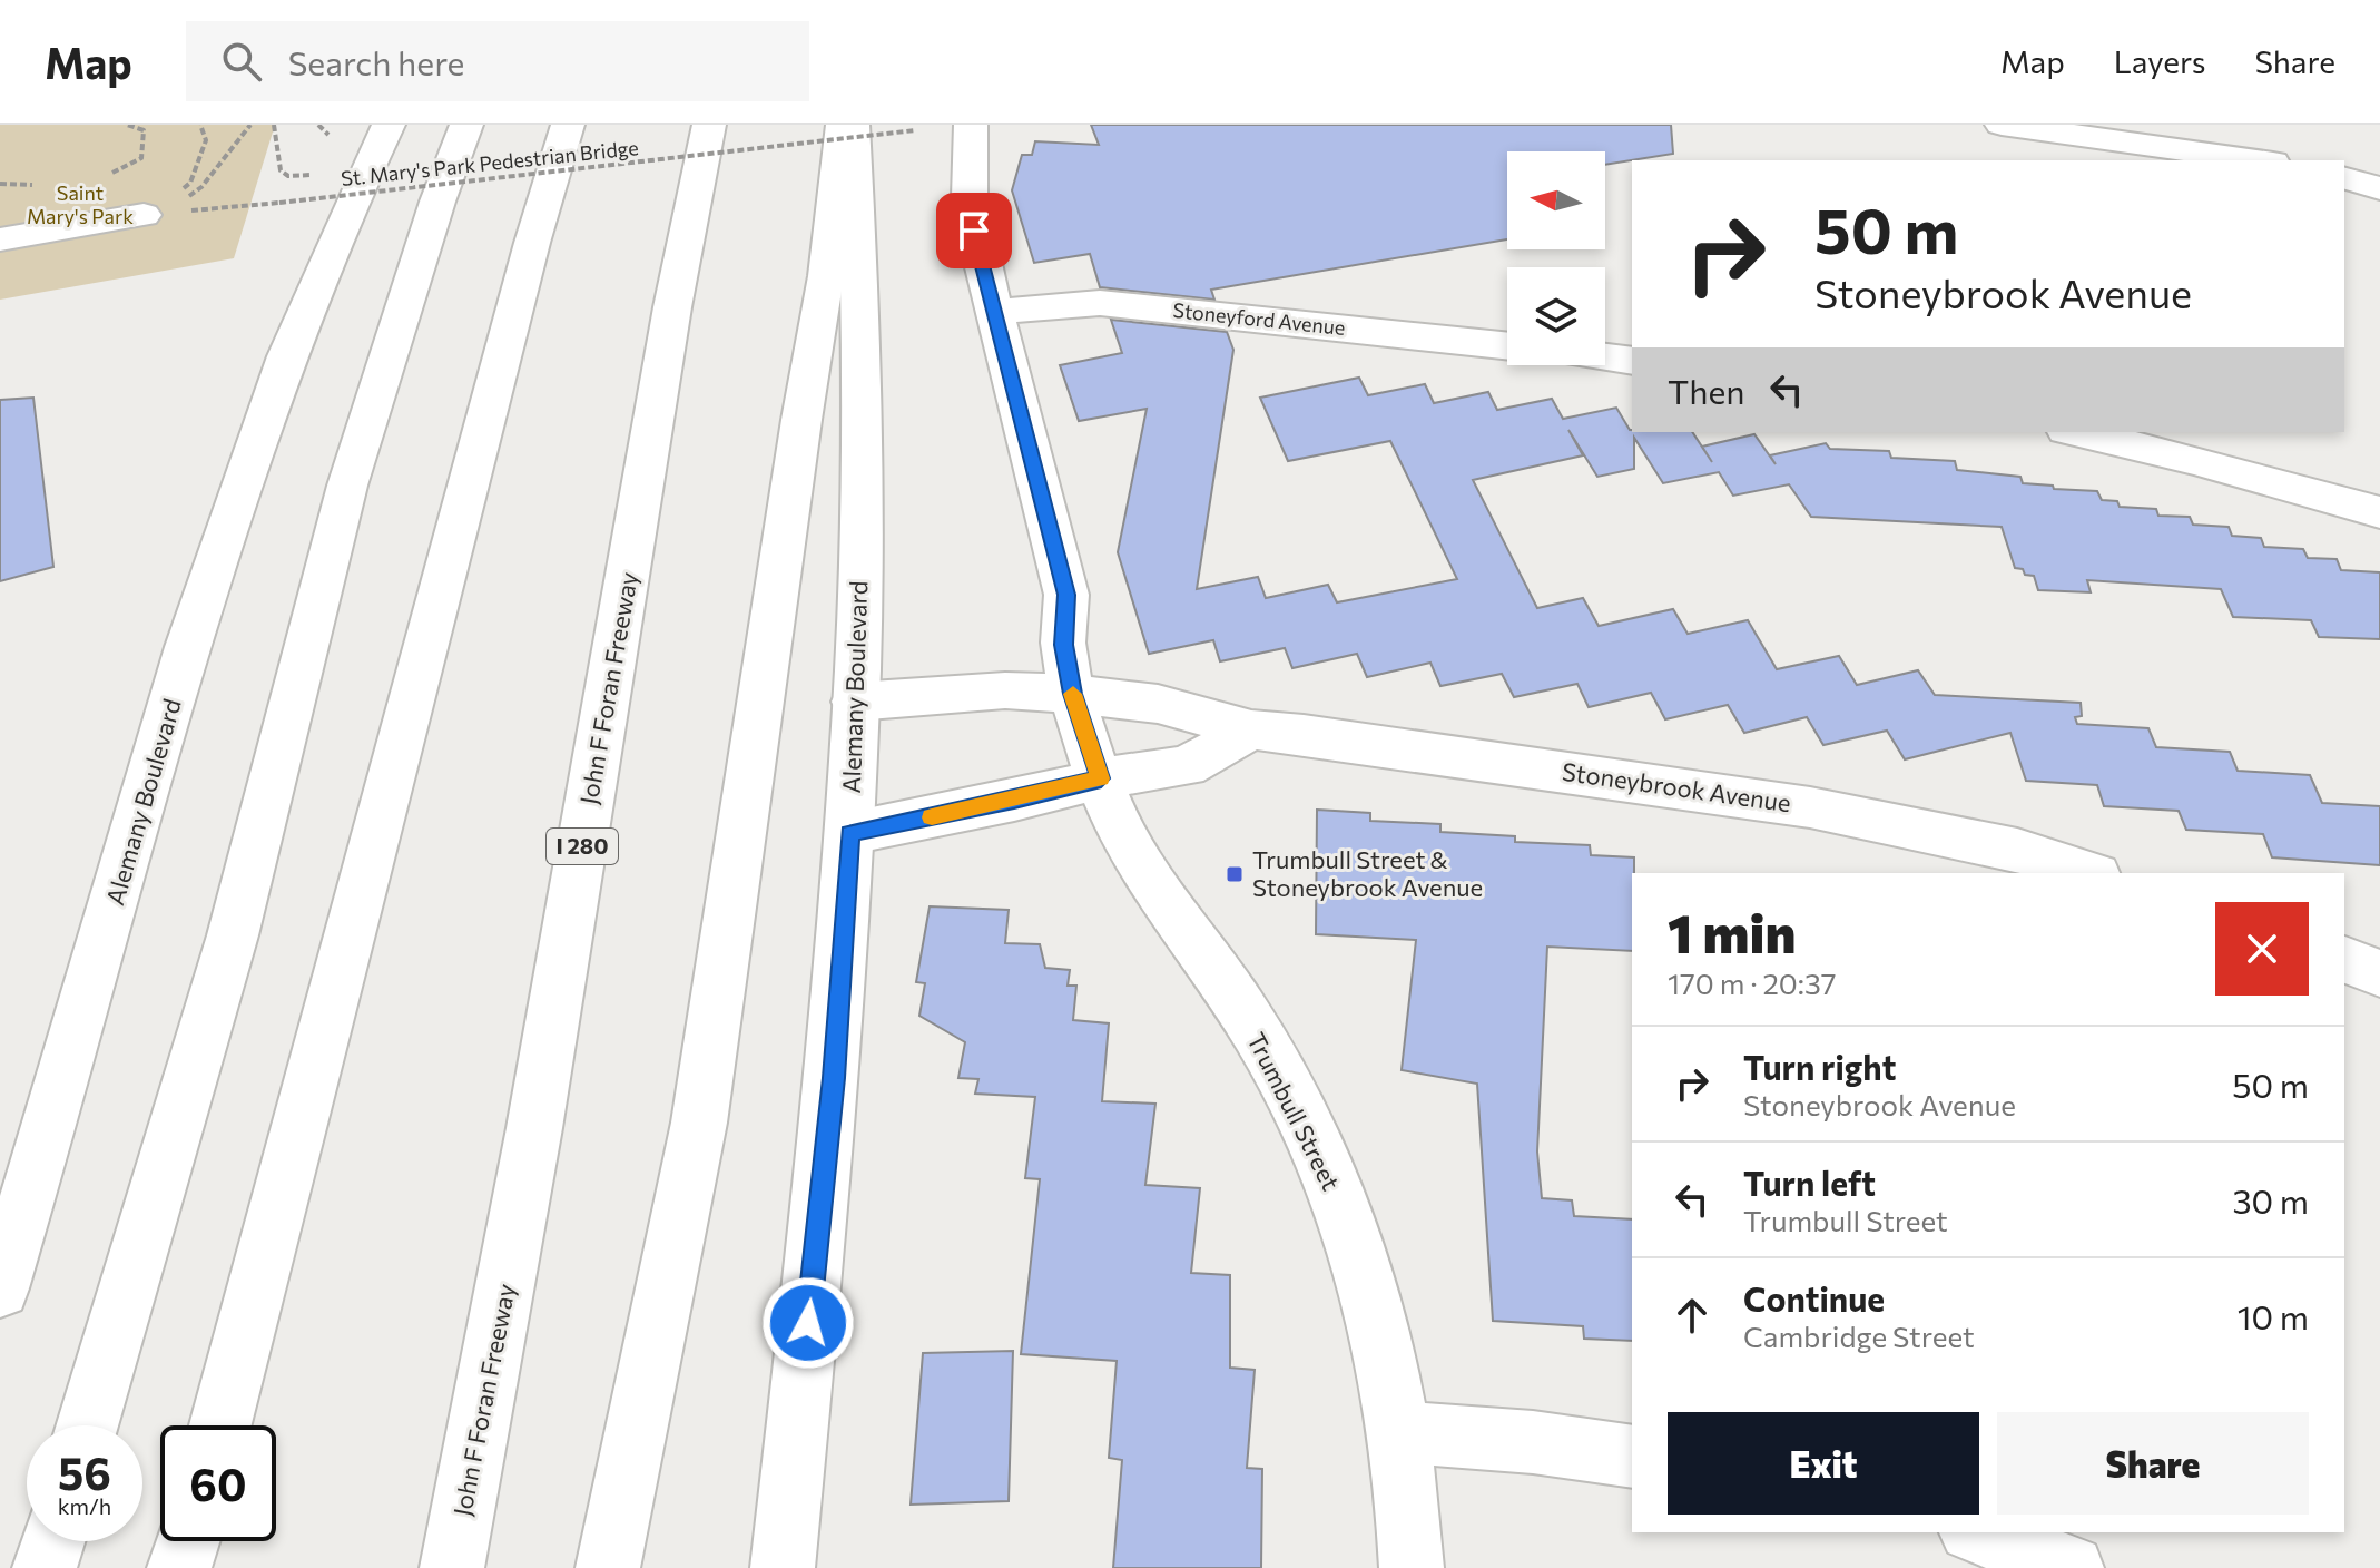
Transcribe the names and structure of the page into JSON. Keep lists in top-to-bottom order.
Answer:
{
  "streets": {
    "main road": [
      "Stoneyford Avenue",
      "Alemany Boulevard",
      "John F Foran Freeway",
      "Stoneybrook Avenue",
      "I 280",
      "Trumbull Street"
    ],
    "path": ["St. Mary's Park Pedestrian Bridge"]
  },
  "crossings": [
    ["Stoneyford Avenue", "Trumbull Street"],
    ["Alemany Boulevard", "Stoneybrook Avenue"],
    ["Stoneybrook Avenue", "Trumbull Street"]
  ],
  "parks": ["Saint Mary's Park"],
  "places": {
    "transit": ["Trumbull Street & Stoneybrook Avenue"]
  },
  "north": "left",
  "page": {
    "header": "Map",
    "search": "Search here",
    "nav": ["Map", "Layers", "Share"],
    "turn": ["50 m", "Stoneybrook Avenue"],
    "then": "Then",
    "heading": ["1 min", "170 m · 20:37"],
    "list": [
      {
        "name": "Turn right",
        "note": "Stoneybrook Avenue",
        "value": "50 m"
      },
      {
        "name": "Turn left",
        "note": "Trumbull Street",
        "value": "30 m"
      },
      {
        "name": "Continue",
        "note": "Cambridge Street",
        "value": "10 m"
      }
    ],
    "buttons": ["Exit", "Share"],
    "speed": "56 km/h",
    "limit": "60"
  }
}
